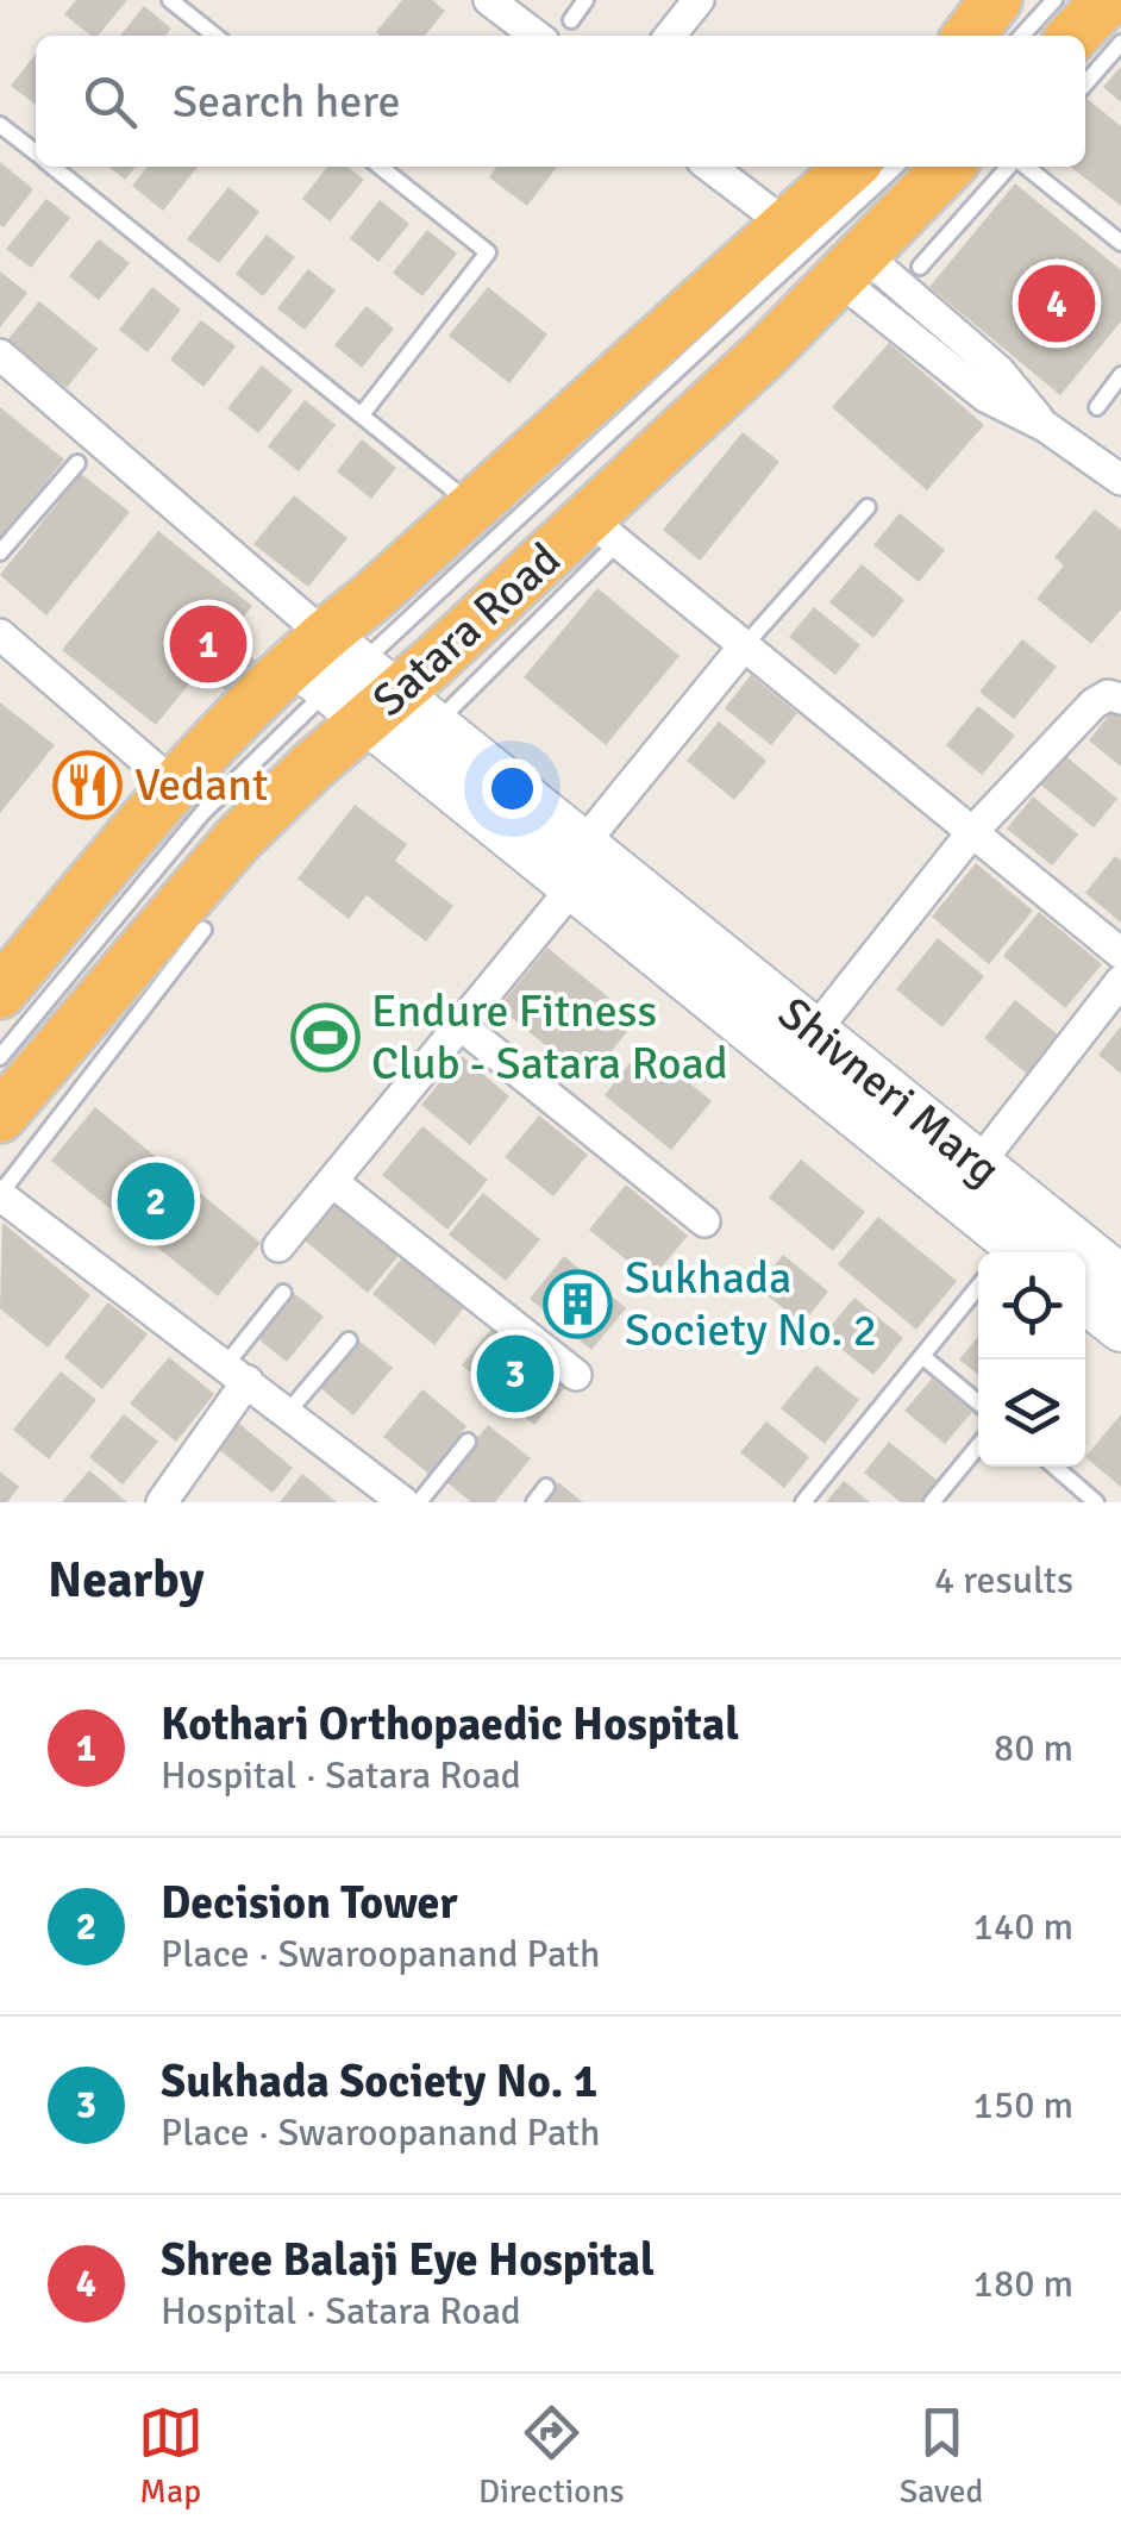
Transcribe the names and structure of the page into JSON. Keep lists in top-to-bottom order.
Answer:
{
  "streets": {
    "highway": ["Satara Road"],
    "main road": ["Shivneri Marg"]
  },
  "crossings": [
    ["Satara Road", "Shivneri Marg"]
  ],
  "places": {
    "restaurant": ["Vedant"],
    "sports": ["Endure Fitness Club - Satara Road"],
    "building": ["Sukhada Society No. 2"]
  },
  "page": {
    "search": "Search here",
    "pins": [
      "4",
      "1",
      "2",
      "3"
    ],
    "heading": ["Nearby", "4 results"],
    "list": [
      {
        "mark": "1",
        "name": "Kothari Orthopaedic Hospital",
        "note": "Hospital · Satara Road",
        "value": "80 m"
      },
      {
        "mark": "2",
        "name": "Decision Tower",
        "note": "Place · Swaroopanand Path",
        "value": "140 m"
      },
      {
        "mark": "3",
        "name": "Sukhada Society No. 1",
        "note": "Place · Swaroopanand Path",
        "value": "150 m"
      },
      {
        "mark": "4",
        "name": "Shree Balaji Eye Hospital",
        "note": "Hospital · Satara Road",
        "value": "180 m"
      }
    ],
    "nav": ["Map", "Directions", "Saved"]
  }
}
